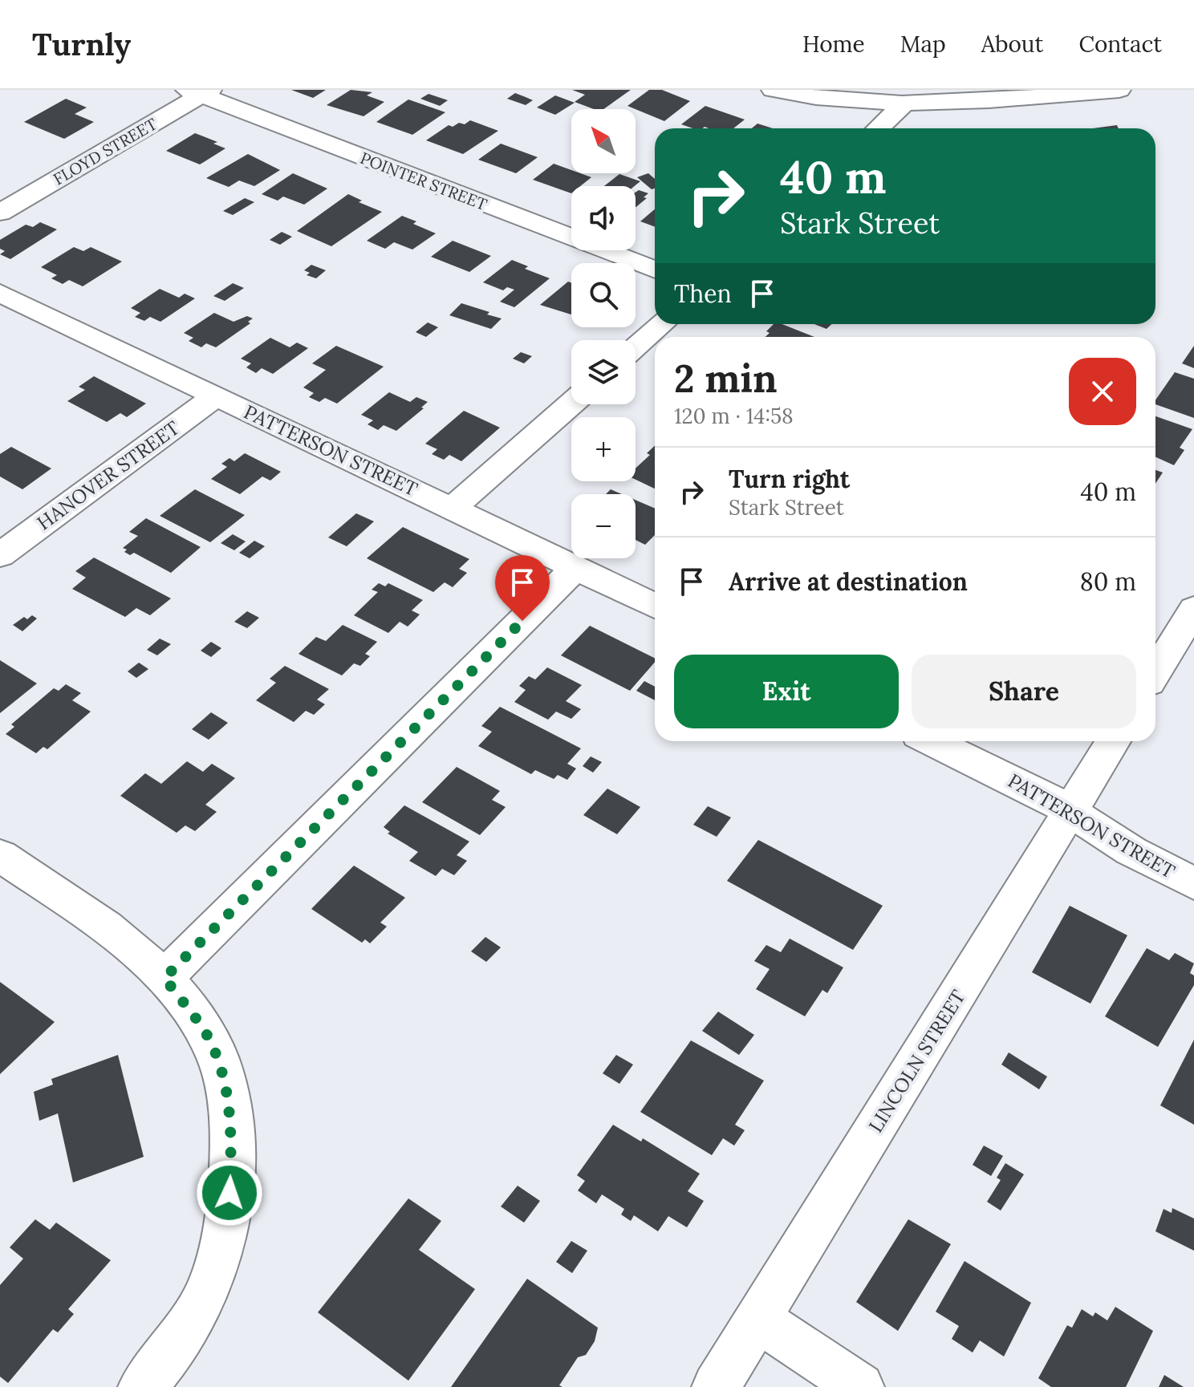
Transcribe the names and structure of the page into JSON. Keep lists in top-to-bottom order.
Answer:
{
  "streets": {
    "street": [
      "FLOYD STREET",
      "POINTER STREET",
      "PATTERSON STREET",
      "HANOVER STREET",
      "LINCOLN STREET"
    ]
  },
  "crossings": [
    ["FLOYD STREET", "POINTER STREET"],
    ["PATTERSON STREET", "HANOVER STREET"],
    ["PATTERSON STREET", "LINCOLN STREET"]
  ],
  "north": "top left",
  "page": {
    "header": "Turnly",
    "nav": [
      "Home",
      "Map",
      "About",
      "Contact"
    ],
    "map_buttons": ["+", "−"],
    "turn": ["40 m", "Stark Street"],
    "then": "Then",
    "heading": ["2 min", "120 m · 14:58"],
    "list": [
      {
        "name": "Turn right",
        "note": "Stark Street",
        "value": "40 m"
      },
      {
        "name": "Arrive at destination",
        "value": "80 m"
      }
    ],
    "buttons": ["Exit", "Share"]
  }
}
